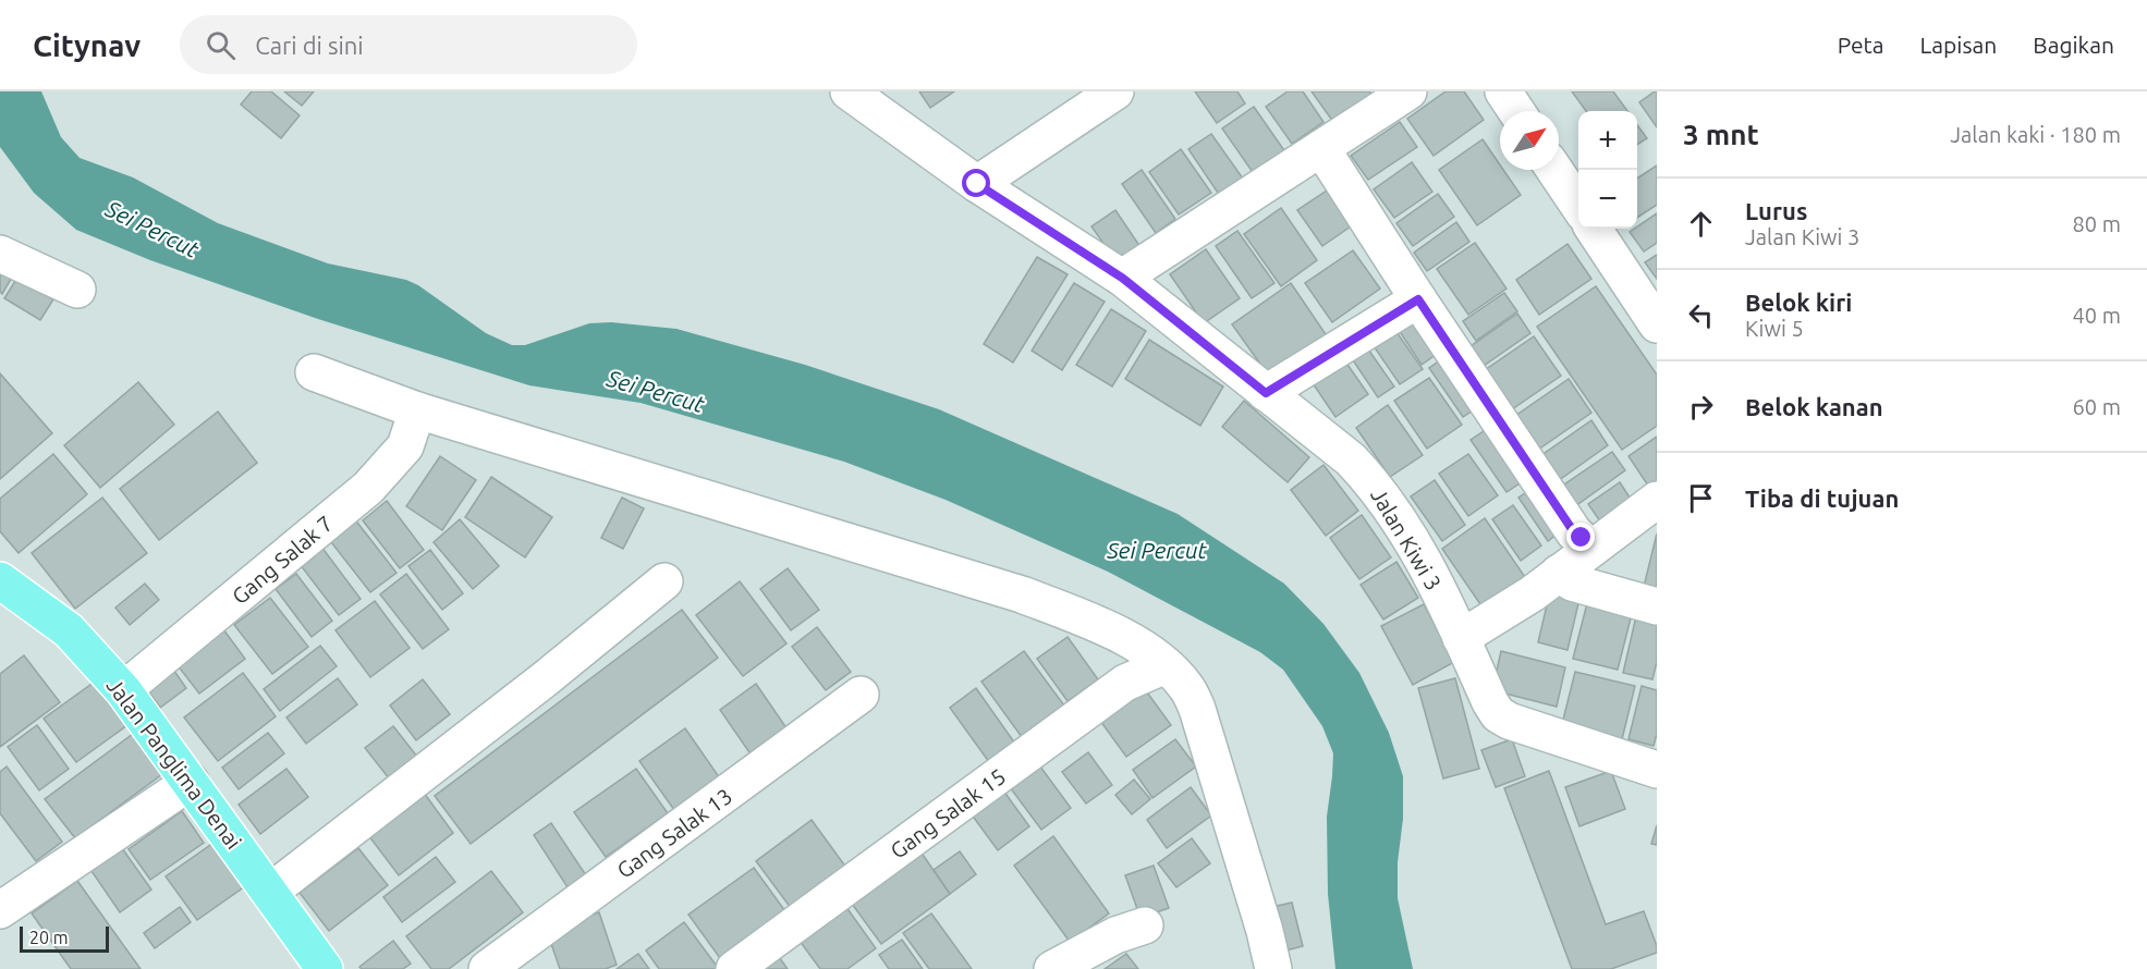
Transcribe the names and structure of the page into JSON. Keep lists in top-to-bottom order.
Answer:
{
  "streets": {
    "main road": ["Jalan Panglima Denai"],
    "street": [
      "Jalan Kiwi 3",
      "Gang Salak 7",
      "Gang Salak 15",
      "Gang Salak 13"
    ]
  },
  "crossings": [
    ["Gang Salak 7", "Jalan Panglima Denai"]
  ],
  "water": ["Sei Percut"],
  "scale_bar": "20 m",
  "north": "top right",
  "page": {
    "header": "Citynav",
    "search": "Cari di sini",
    "nav": ["Peta", "Lapisan", "Bagikan"],
    "heading": ["3 mnt", "Jalan kaki · 180 m"],
    "map_buttons": ["+", "−"],
    "list": [
      ["Lurus", "Jalan Kiwi 3", "80 m"],
      ["Belok kiri", "Kiwi 5", "40 m"],
      ["Belok kanan", "60 m"],
      "Tiba di tujuan"
    ],
    "scale": "20 m"
  }
}
